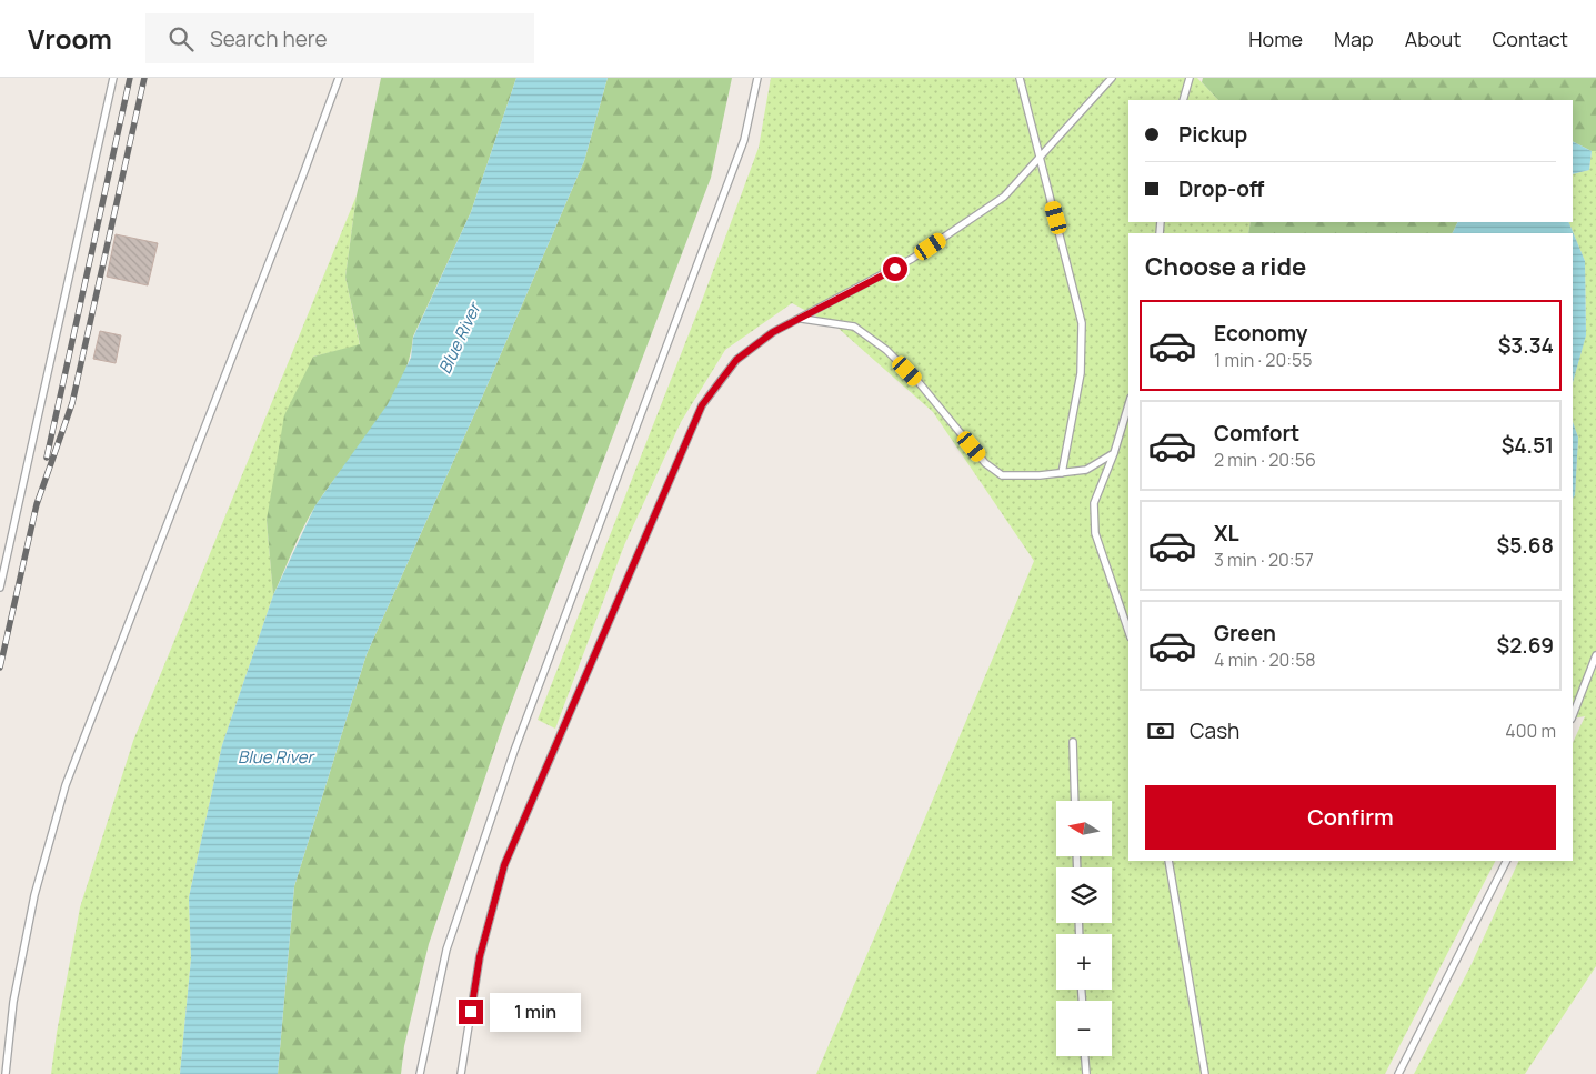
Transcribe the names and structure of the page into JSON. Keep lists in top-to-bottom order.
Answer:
{
  "water": ["Blue River"],
  "north": "left",
  "page": {
    "header": "Vroom",
    "search": "Search here",
    "nav": [
      "Home",
      "Map",
      "About",
      "Contact"
    ],
    "banner": ["Pickup", "Drop-off"],
    "heading": "Choose a ride",
    "list": [
      {
        "name": "Economy",
        "note": "1 min · 20:55",
        "value": "$3.34"
      },
      {
        "name": "Comfort",
        "note": "2 min · 20:56",
        "value": "$4.51"
      },
      {
        "name": "XL",
        "note": "3 min · 20:57",
        "value": "$5.68"
      },
      {
        "name": "Green",
        "note": "4 min · 20:58",
        "value": "$2.69"
      }
    ],
    "pay": ["Cash", "400 m"],
    "buttons": "Confirm",
    "map_buttons": ["+", "−"],
    "bubble": "1 min"
  }
}
